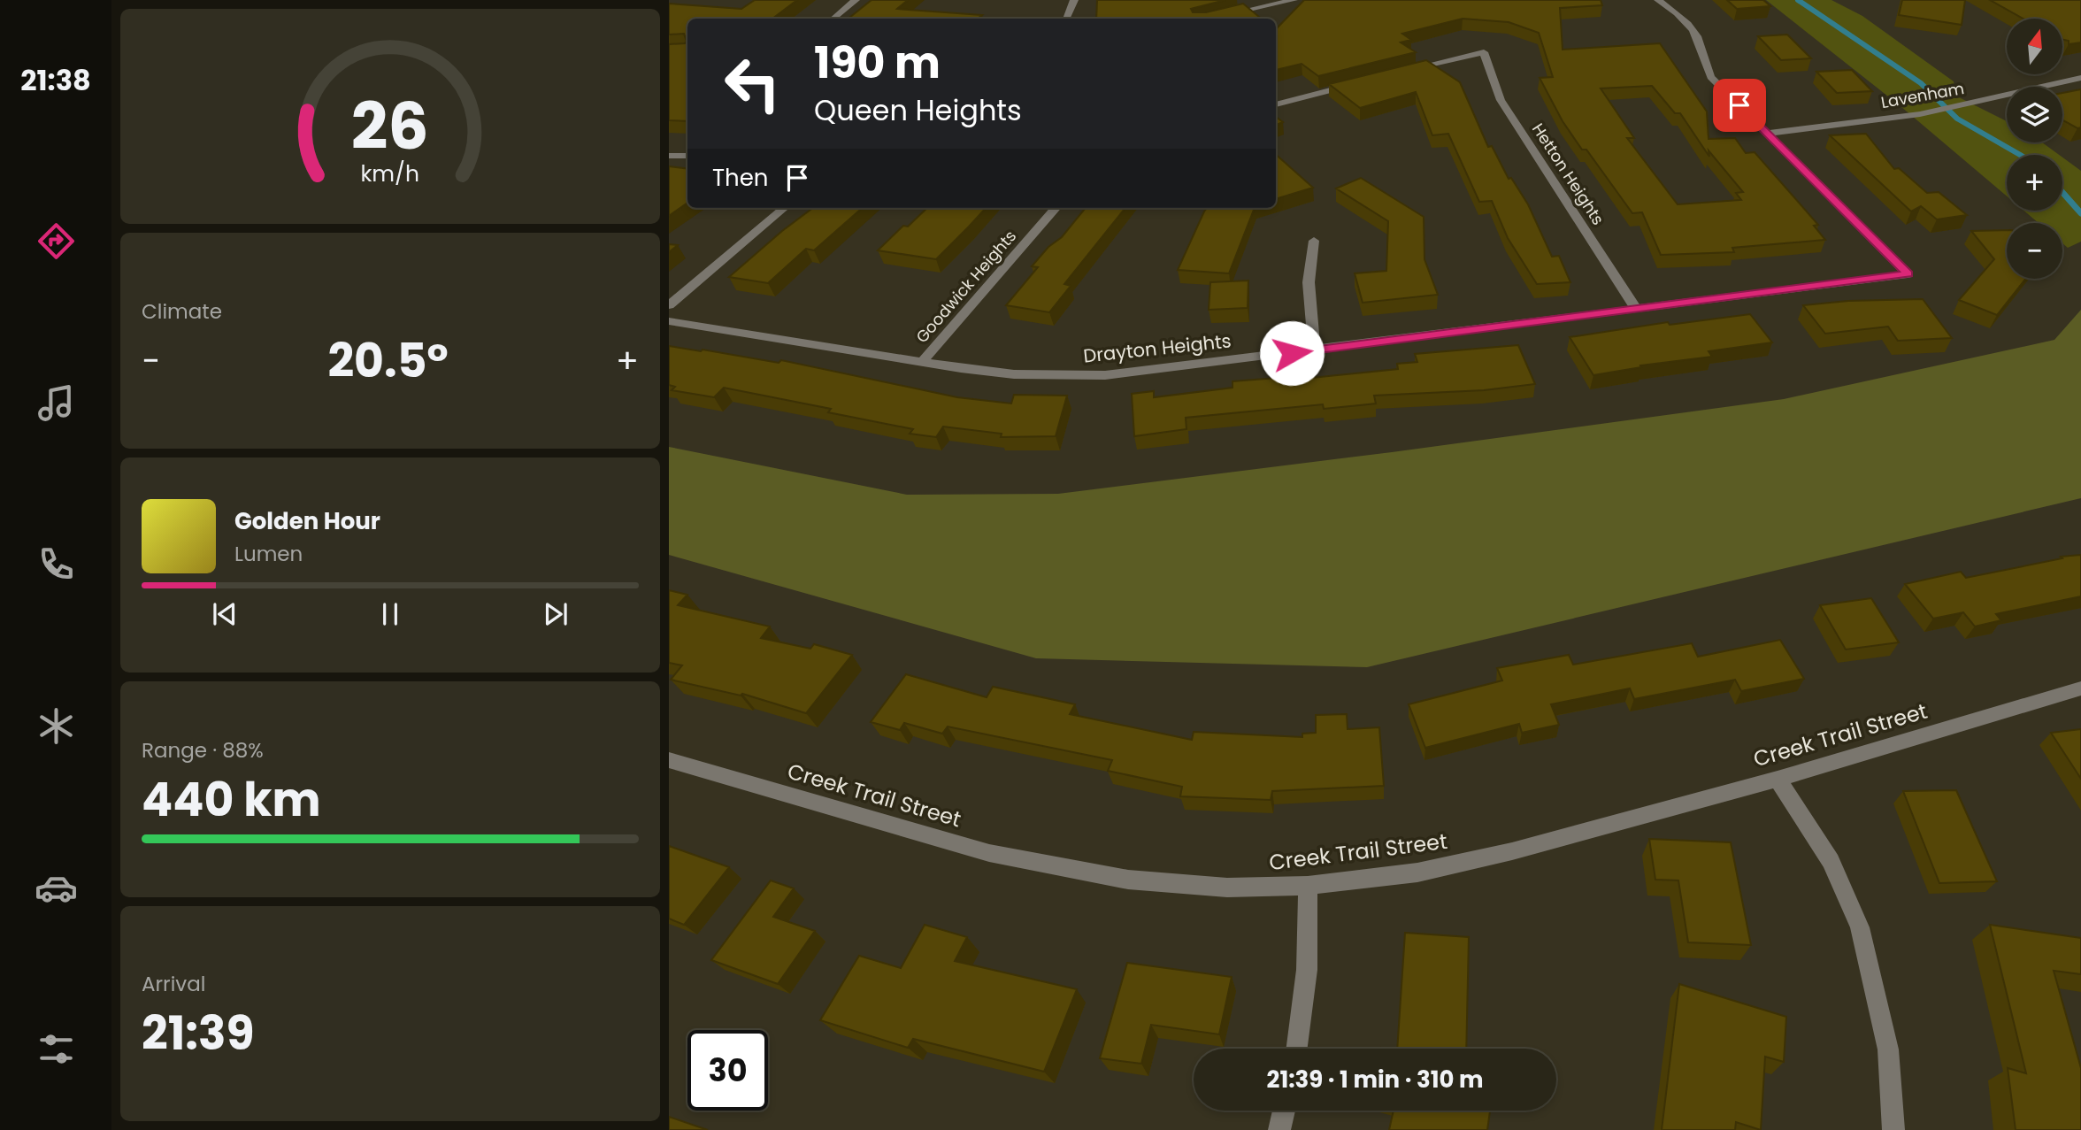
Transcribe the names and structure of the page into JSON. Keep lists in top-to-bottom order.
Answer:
{
  "streets": {
    "street": [
      "Lavenham",
      "Hetton Heights",
      "Goodwick Heights",
      "Drayton Heights",
      "Creek Trail Street"
    ]
  },
  "crossings": [
    ["Lavenham", "Drayton Heights"],
    ["Hetton Heights", "Drayton Heights"],
    ["Goodwick Heights", "Drayton Heights"]
  ],
  "north": "top",
  "page": {
    "tabs": "21:38",
    "map_buttons": ["+", "−"],
    "turn": ["190 m", "Queen Heights"],
    "then": "Then",
    "tile": [
      "Climate",
      ["Range · 88%", "440 km"],
      ["Arrival", "21:39"]
    ],
    "heat": ["−", "20.5°", "+"],
    "song": ["Golden Hour", "Lumen"],
    "limit": "30",
    "trip": "21:39 · 1 min · 310 m",
    "gauge": ["26", "km/h"]
  }
}
